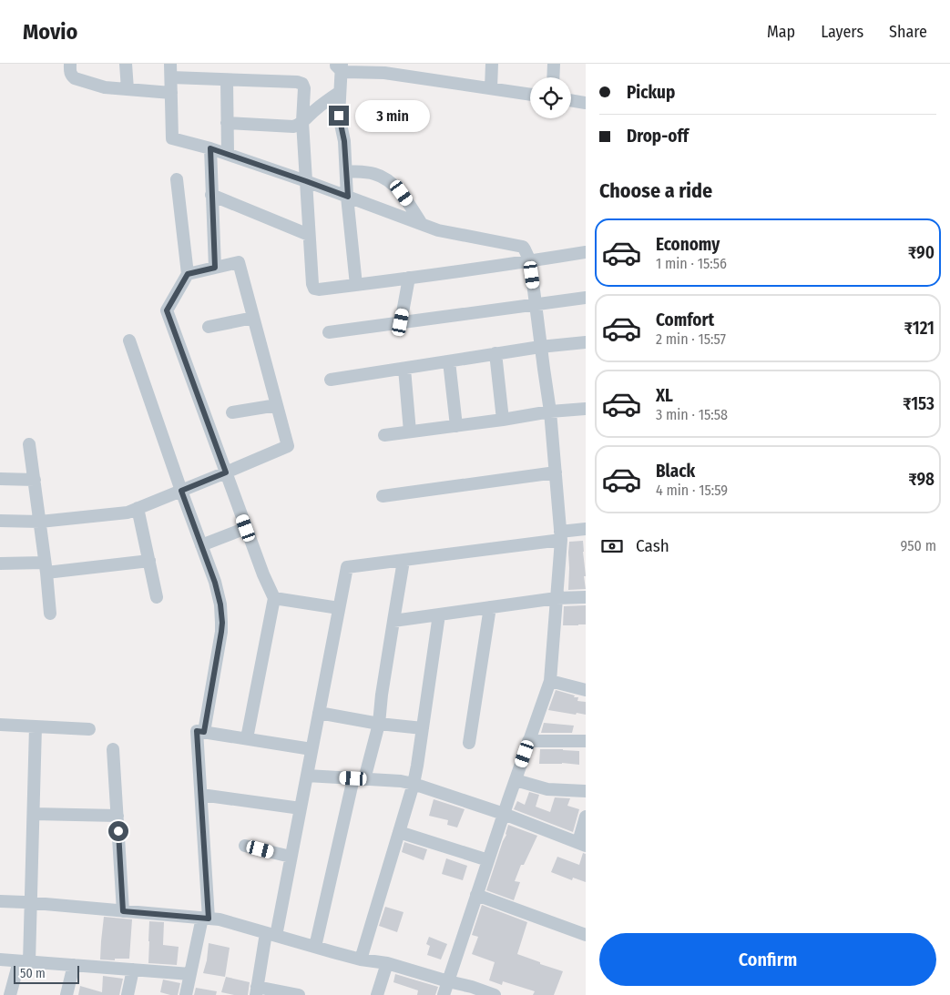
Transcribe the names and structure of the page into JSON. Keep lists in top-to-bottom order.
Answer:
{
  "scale_bar": "50 m",
  "page": {
    "header": "Movio",
    "nav": ["Map", "Layers", "Share"],
    "banner": ["Pickup", "Drop-off"],
    "bubble": "3 min",
    "heading": "Choose a ride",
    "list": [
      {
        "name": "Economy",
        "note": "1 min · 15:56",
        "value": "₹90"
      },
      {
        "name": "Comfort",
        "note": "2 min · 15:57",
        "value": "₹121"
      },
      {
        "name": "XL",
        "note": "3 min · 15:58",
        "value": "₹153"
      },
      {
        "name": "Black",
        "note": "4 min · 15:59",
        "value": "₹98"
      }
    ],
    "pay": ["Cash", "950 m"],
    "buttons": "Confirm",
    "scale": "50 m"
  }
}
